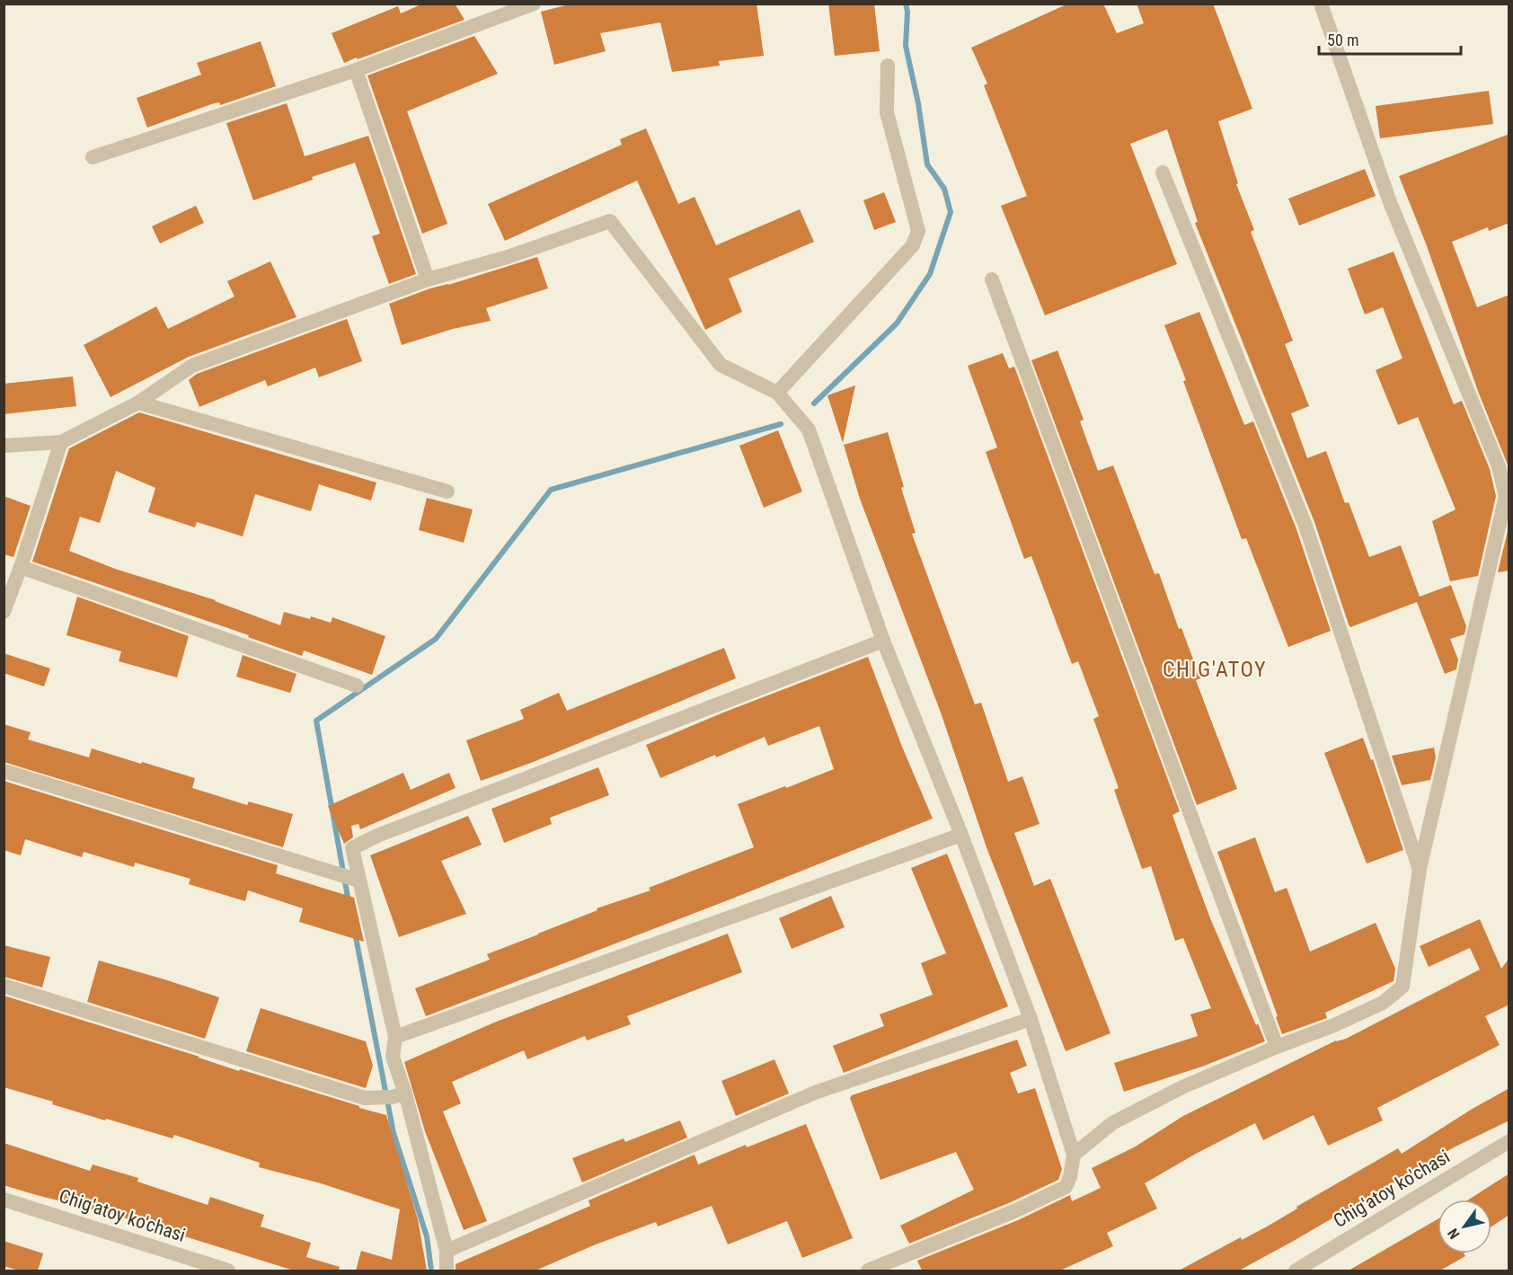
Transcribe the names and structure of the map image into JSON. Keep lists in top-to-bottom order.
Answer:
{
  "streets": {
    "street": ["Chig'atoy ko'chasi"]
  },
  "districts": ["CHIG'ATOY"],
  "scale_bar": "50 m",
  "north": "bottom left"
}
